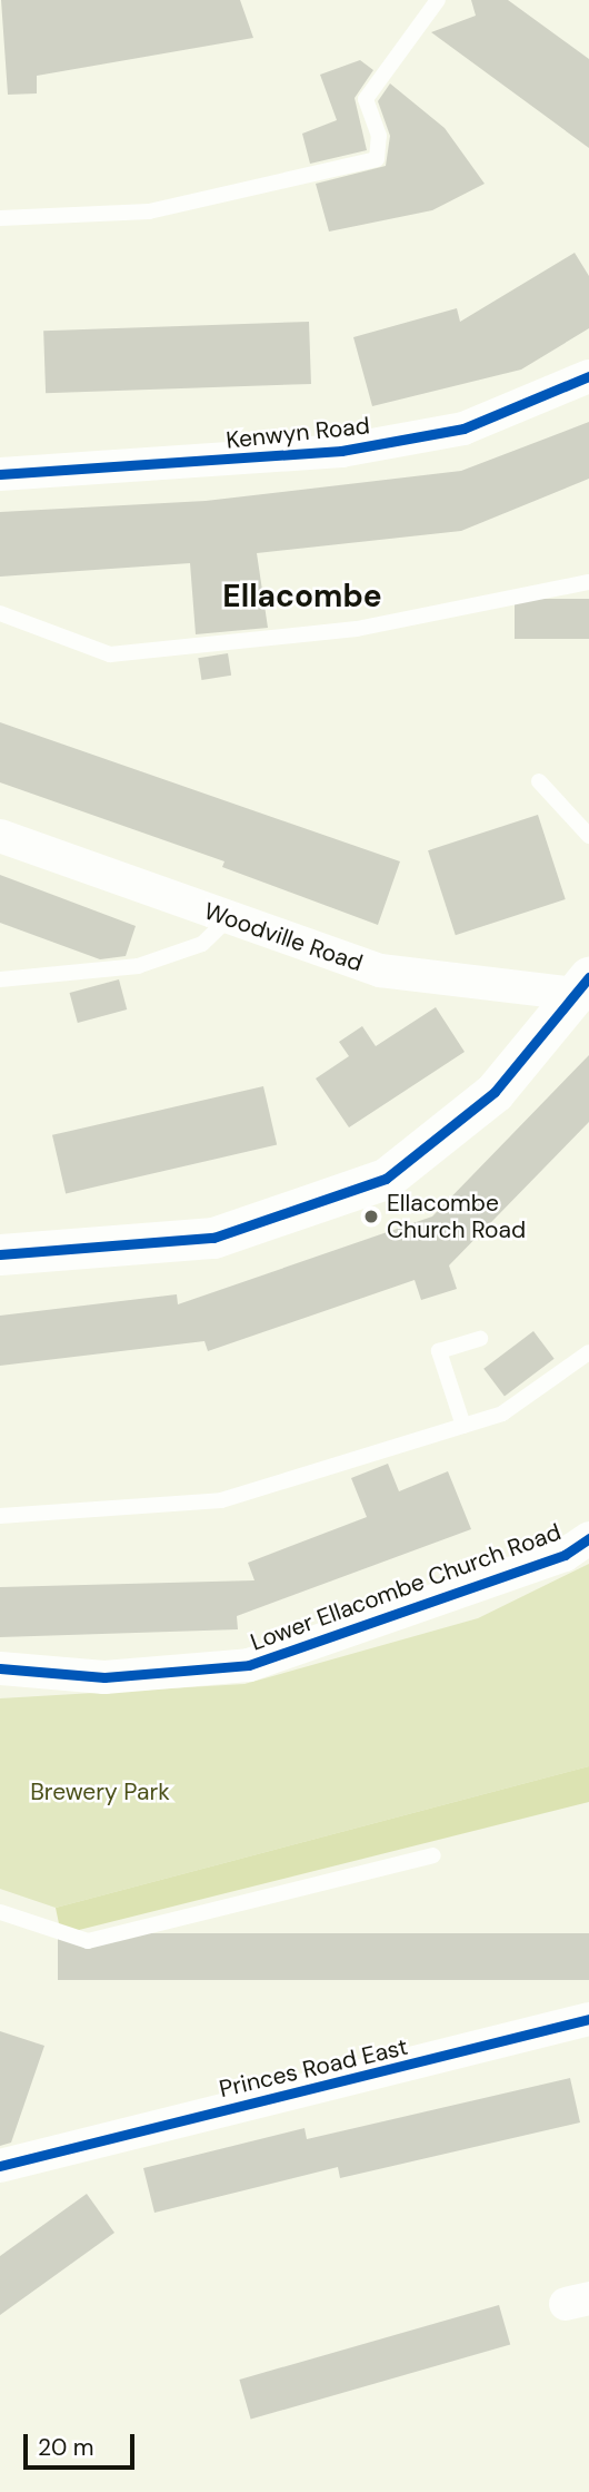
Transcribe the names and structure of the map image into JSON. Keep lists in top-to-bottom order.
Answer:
{
  "streets": {
    "street": [
      "Kenwyn Road",
      "Woodville Road",
      "Lower Ellacombe Church Road",
      "Princes Road East"
    ]
  },
  "districts": ["Ellacombe"],
  "parks": ["Brewery Park"],
  "places": ["Ellacombe Church Road"],
  "scale_bar": "20 m"
}
